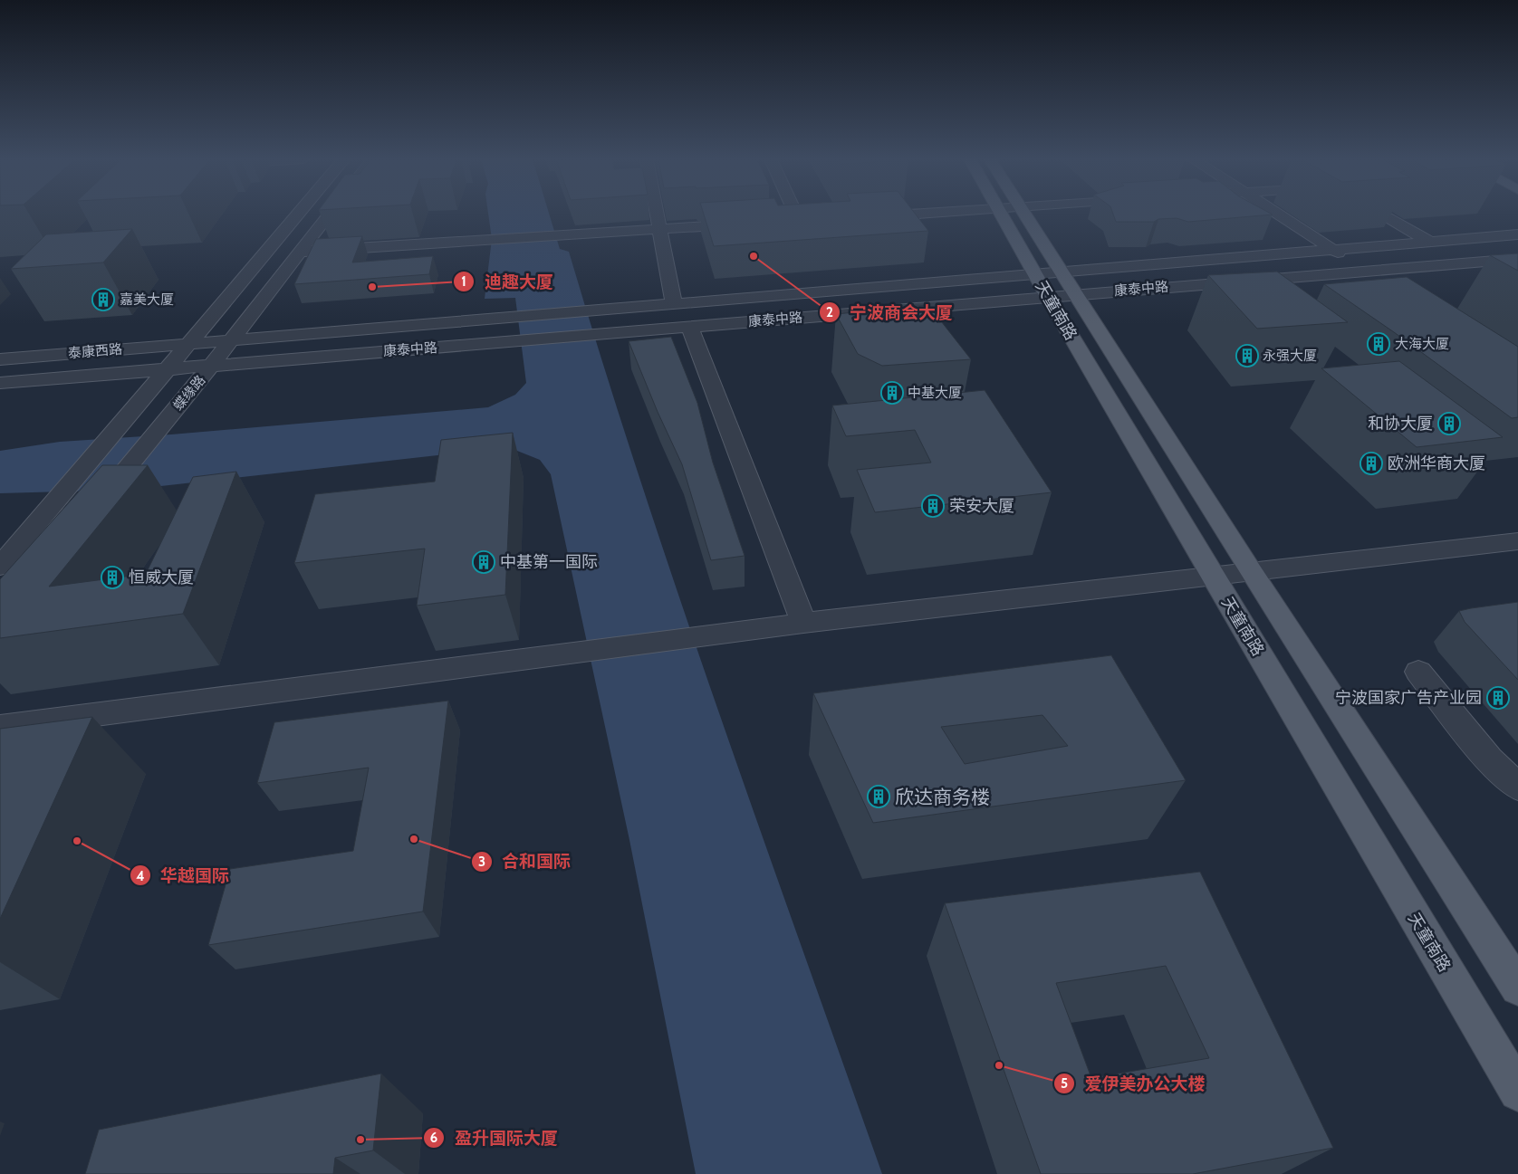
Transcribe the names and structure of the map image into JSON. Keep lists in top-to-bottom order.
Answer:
{
  "streets": {
    "main road": ["天童南路"],
    "street": ["康泰中路", "泰康西路", "蝶缘路"]
  },
  "crossings": [
    ["康泰中路", "天童南路"],
    ["康泰中路", "泰康西路"],
    ["康泰中路", "蝶缘路"],
    ["泰康西路", "蝶缘路"]
  ],
  "places": {
    "other": [
      "宁波商会大厦",
      "迪趣大厦",
      "合和国际",
      "华越国际",
      "爱伊美办公大楼",
      "盈升国际大厦"
    ],
    "building": [
      "嘉美大厦",
      "大海大厦",
      "永强大厦",
      "中基大厦",
      "和协大厦",
      "欧洲华商大厦",
      "荣安大厦",
      "中基第一国际",
      "恒威大厦",
      "宁波国家广告产业园",
      "欣达商务楼"
    ]
  }
}
